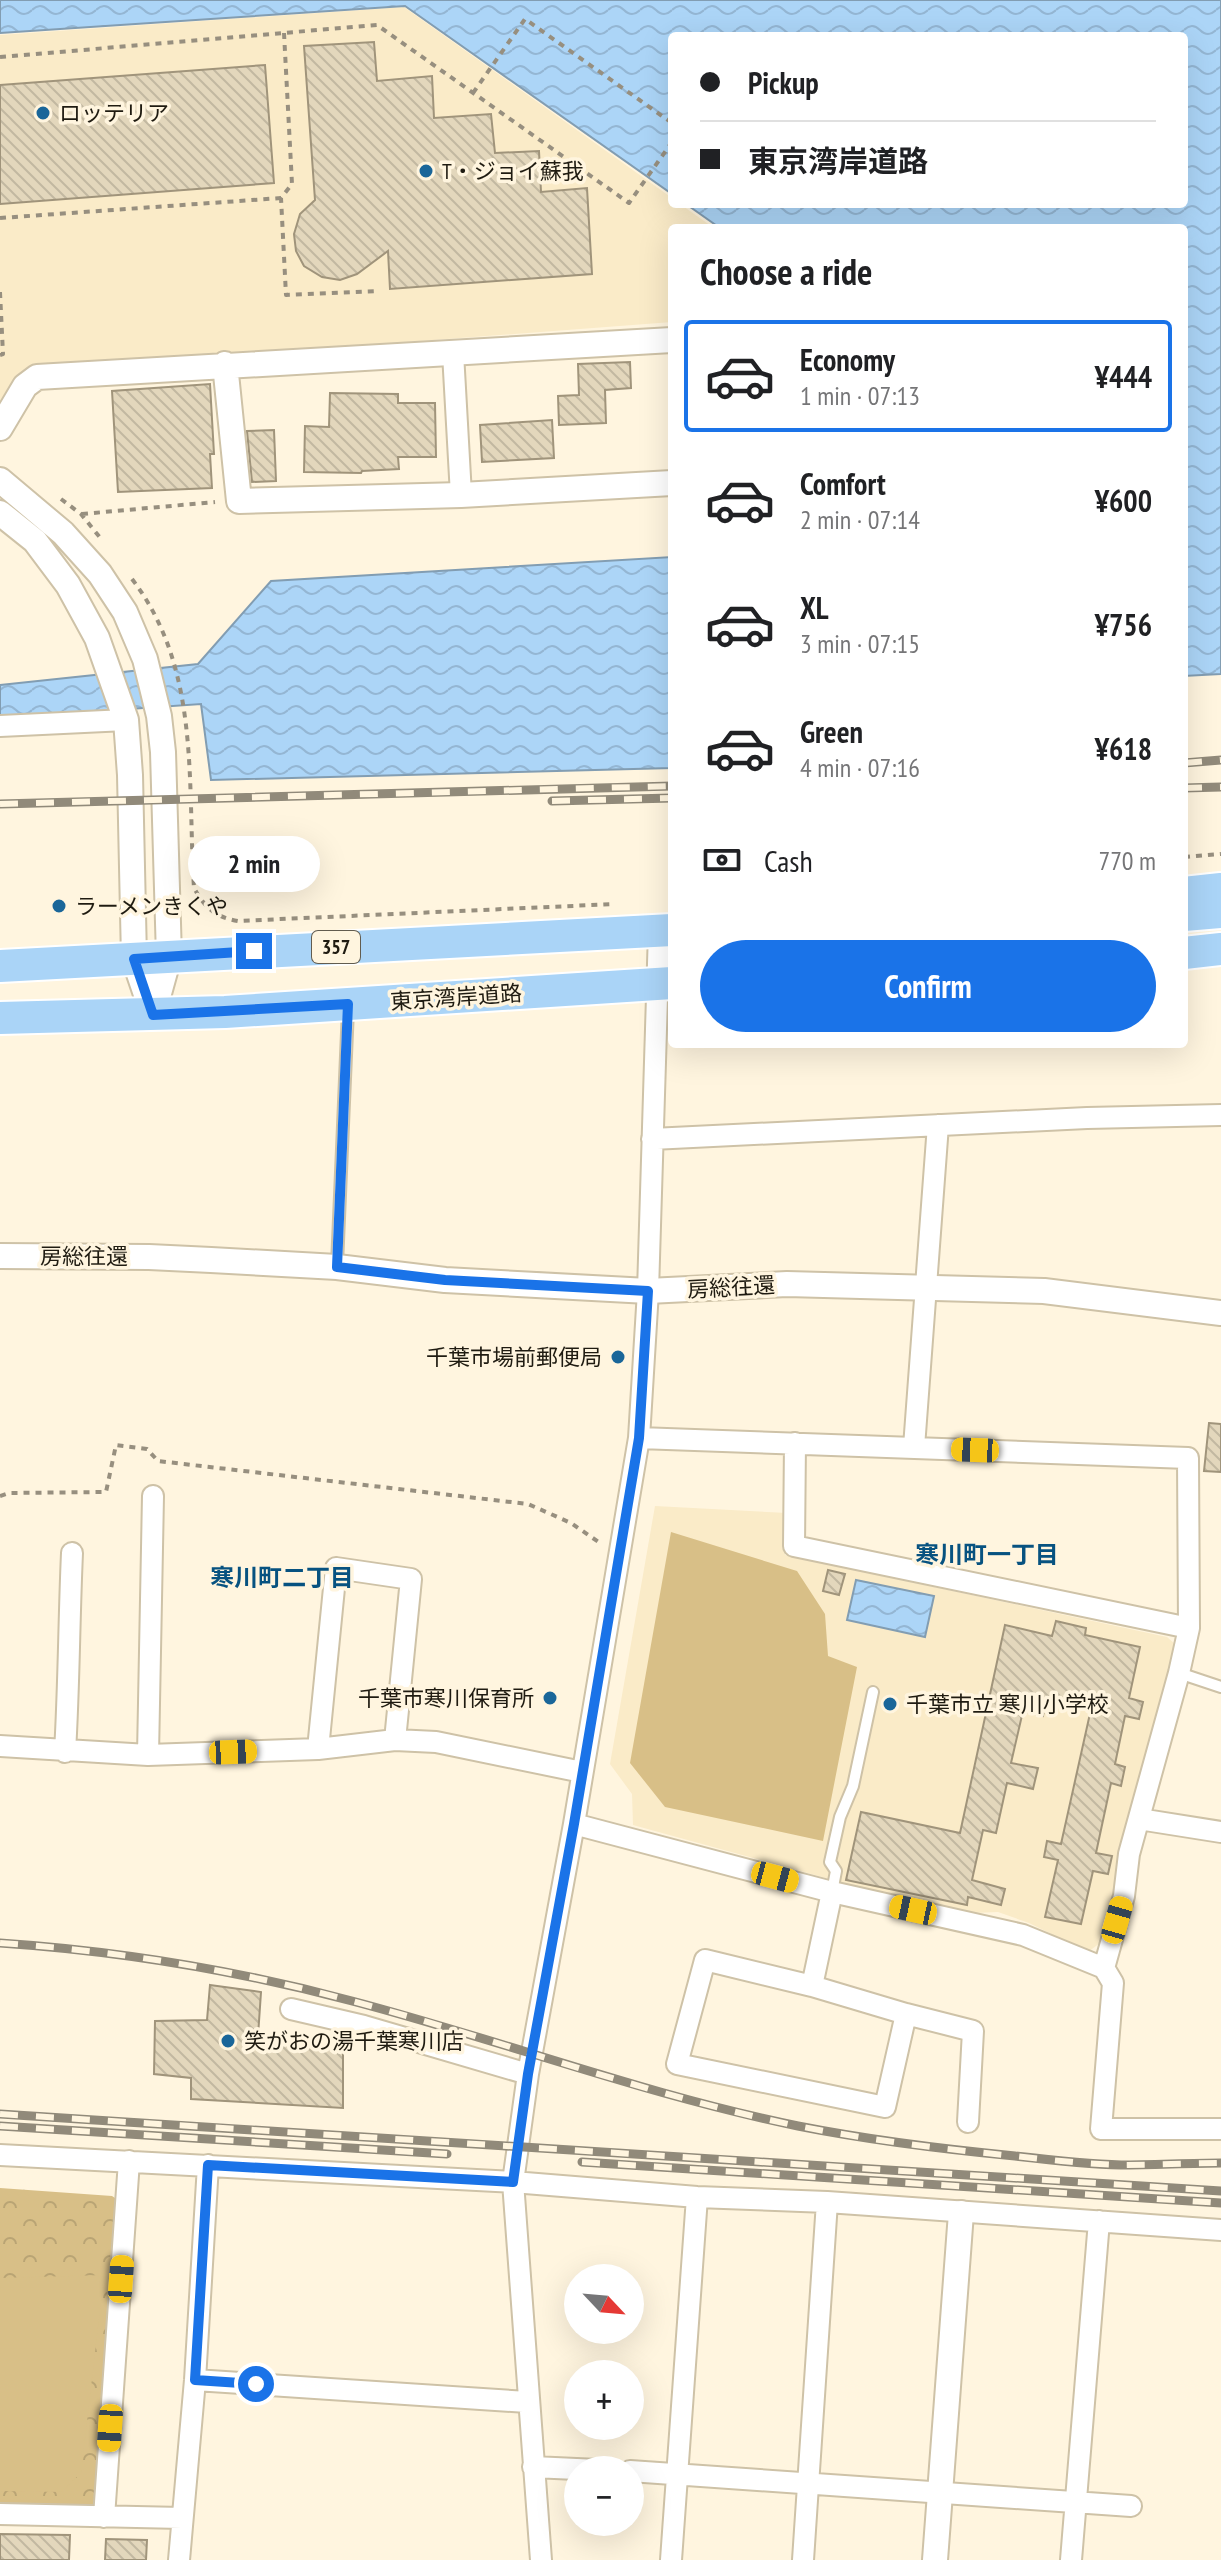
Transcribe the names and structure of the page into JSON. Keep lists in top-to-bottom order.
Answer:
{
  "streets": {
    "highway": ["357", "東京湾岸道路"],
    "street": ["房総往還"]
  },
  "districts": ["寒川町一丁目", "寒川町二丁目"],
  "places": [
    "ロッテリア",
    "T・ジョイ蘇我",
    "ラーメンきくや",
    "千葉市場前郵便局",
    "千葉市寒川保育所",
    "千葉市立 寒川小学校",
    "笑がおの湯千葉寒川店"
  ],
  "north": "bottom right",
  "page": {
    "banner": ["Pickup", "東京湾岸道路"],
    "heading": "Choose a ride",
    "list": [
      {
        "name": "Economy",
        "note": "1 min · 07:13",
        "value": "¥444"
      },
      {
        "name": "Comfort",
        "note": "2 min · 07:14",
        "value": "¥600"
      },
      {
        "name": "XL",
        "note": "3 min · 07:15",
        "value": "¥756"
      },
      {
        "name": "Green",
        "note": "4 min · 07:16",
        "value": "¥618"
      }
    ],
    "pay": ["Cash", "770 m"],
    "bubble": "2 min",
    "buttons": "Confirm",
    "map_buttons": ["+", "−"]
  }
}
